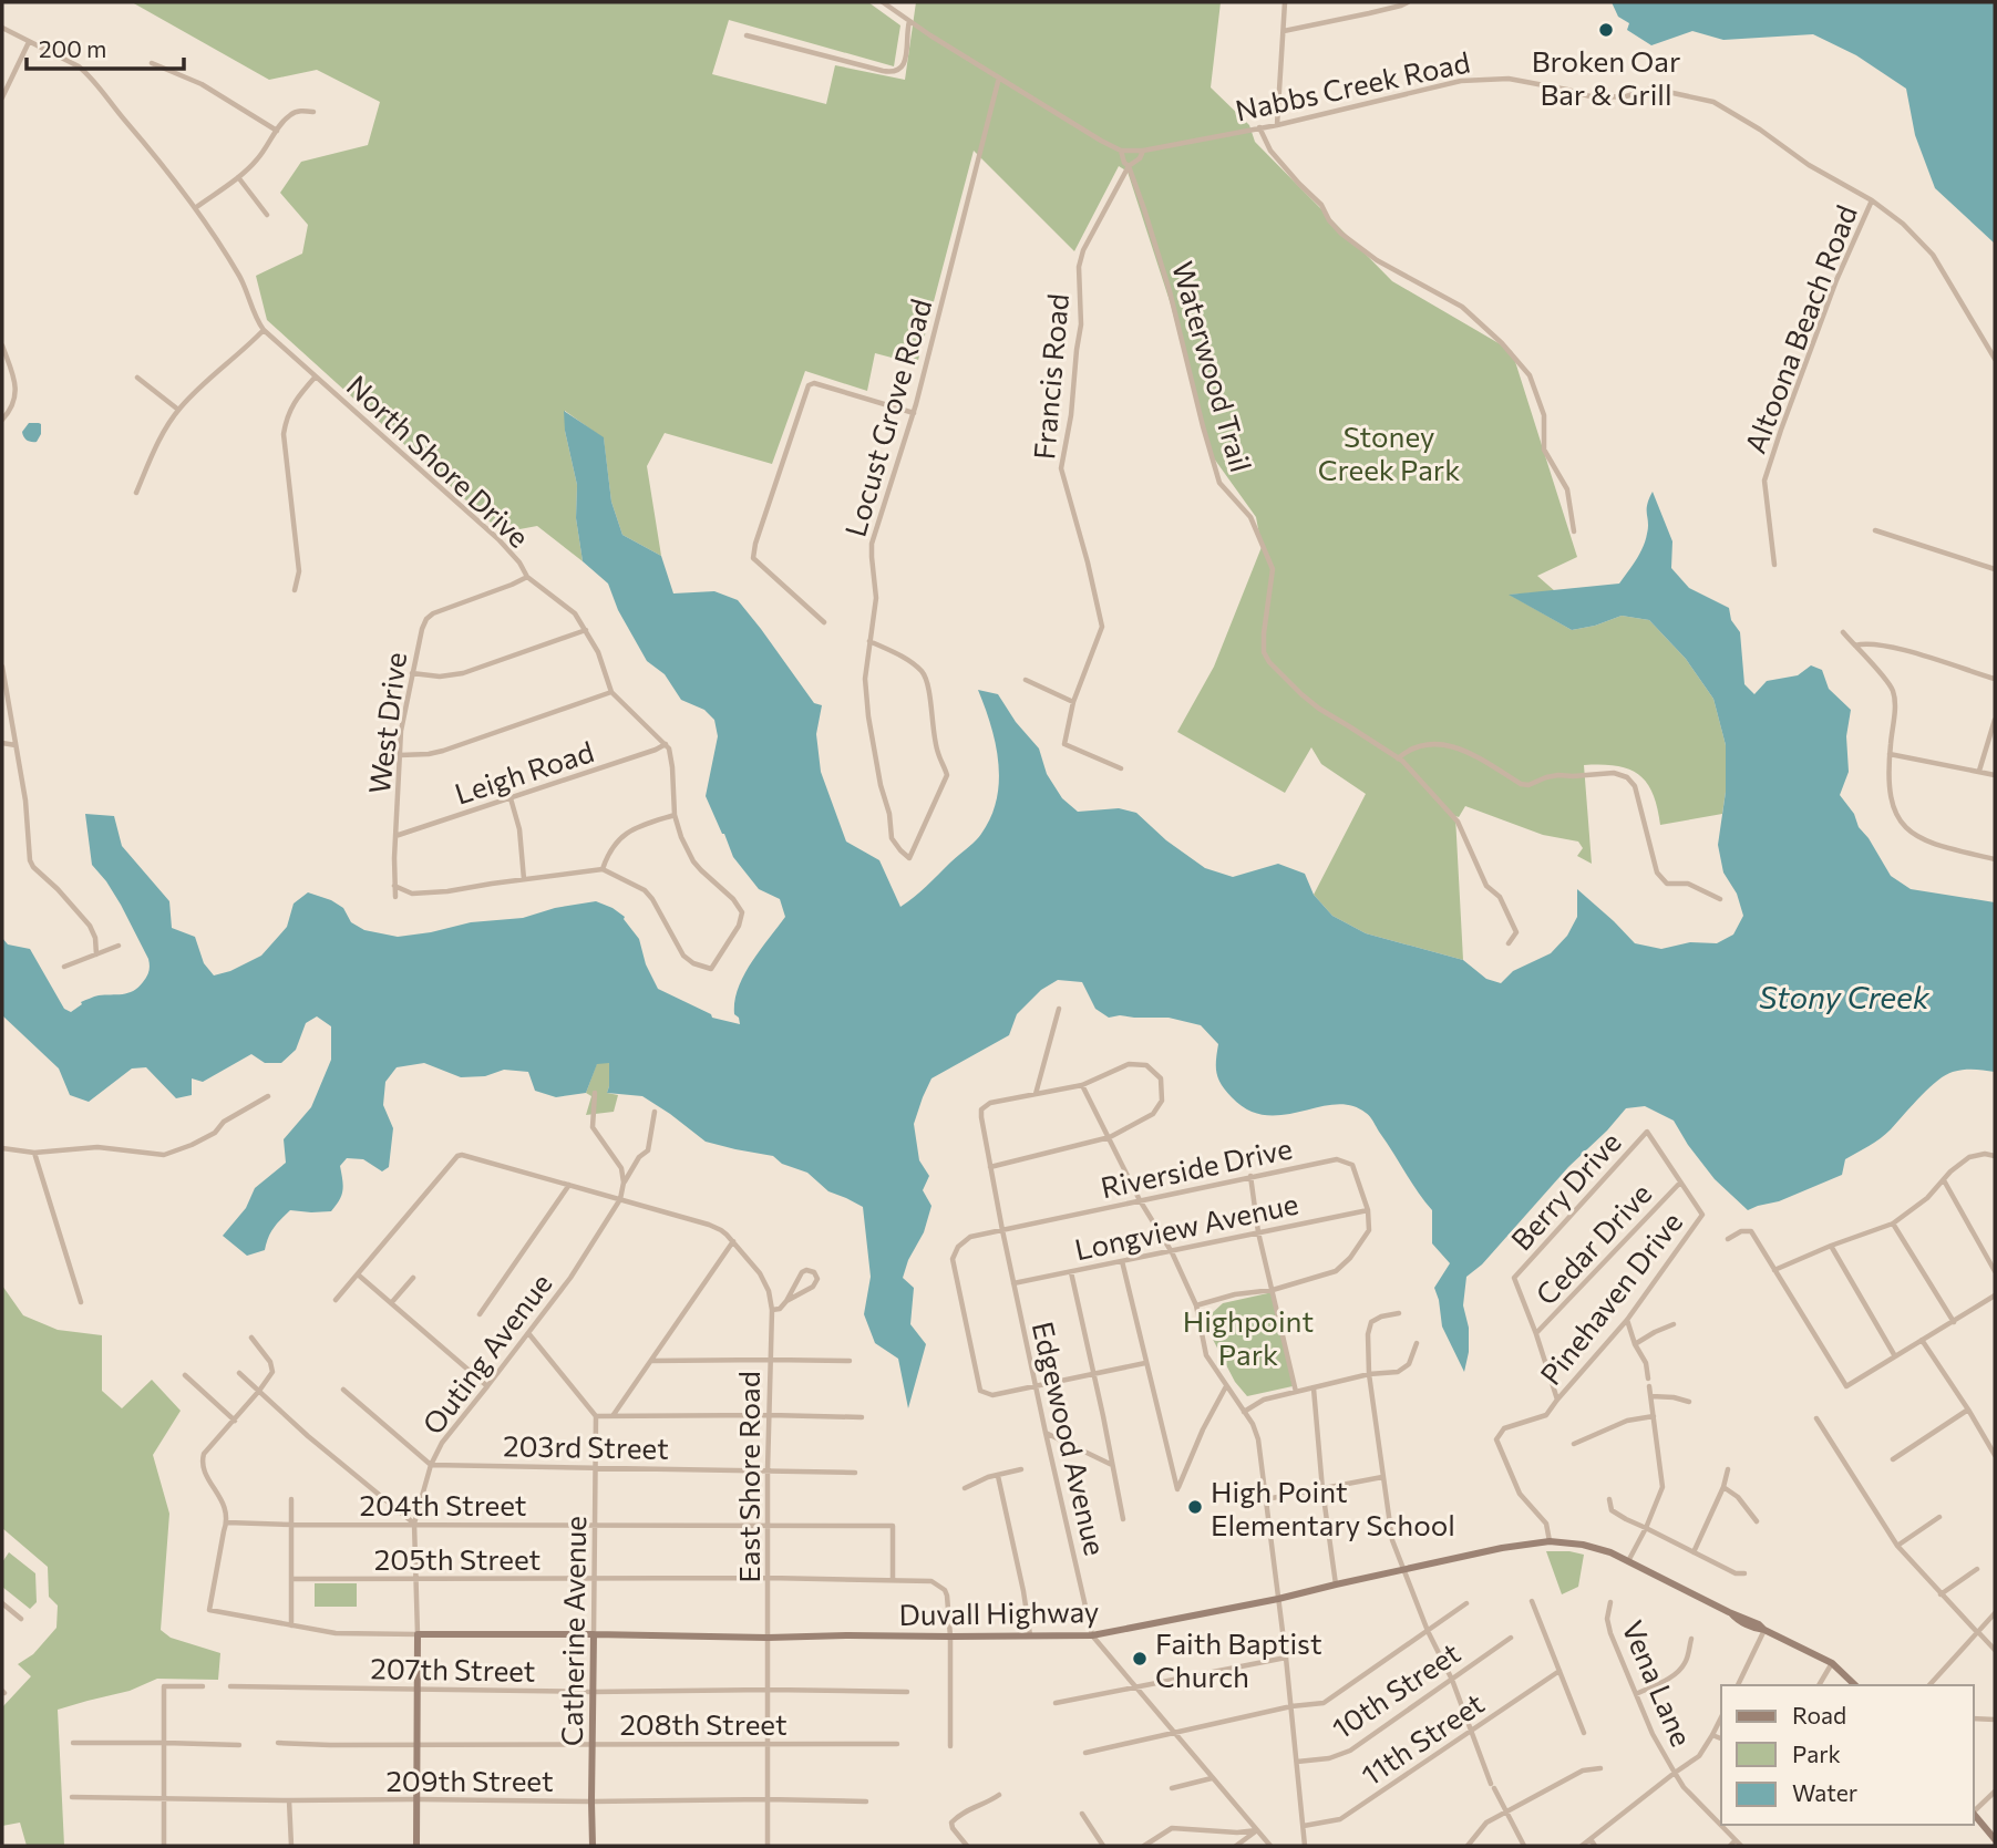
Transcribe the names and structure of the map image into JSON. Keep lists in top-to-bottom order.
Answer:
{
  "streets": {
    "street": [
      "Nabbs Creek Road",
      "Altoona Beach Road",
      "Waterwood Trail",
      "Francis Road",
      "Locust Grove Road",
      "North Shore Drive",
      "West Drive",
      "Leigh Road",
      "Riverside Drive",
      "Berry Drive",
      "Longview Avenue",
      "Cedar Drive",
      "Pinehaven Drive",
      "Outing Avenue",
      "Edgewood Avenue",
      "203rd Street",
      "East Shore Road",
      "204th Street",
      "205th Street",
      "Duvall Highway",
      "Catherine Avenue",
      "207th Street",
      "Vena Lane",
      "10th Street",
      "208th Street",
      "11th Street",
      "209th Street"
    ]
  },
  "crossings": [
    ["Nabbs Creek Road", "Altoona Beach Road"],
    ["Nabbs Creek Road", "Locust Grove Road"],
    ["Waterwood Trail", "Francis Road"],
    ["North Shore Drive", "West Drive"],
    ["North Shore Drive", "Leigh Road"],
    ["West Drive", "Leigh Road"],
    ["Riverside Drive", "Longview Avenue"],
    ["Riverside Drive", "Edgewood Avenue"],
    ["Berry Drive", "Cedar Drive"],
    ["Berry Drive", "Pinehaven Drive"],
    ["Longview Avenue", "Edgewood Avenue"],
    ["Cedar Drive", "Pinehaven Drive"],
    ["Pinehaven Drive", "Duvall Highway"],
    ["Outing Avenue", "203rd Street"],
    ["Outing Avenue", "East Shore Road"],
    ["Outing Avenue", "204th Street"],
    ["Outing Avenue", "205th Street"],
    ["Outing Avenue", "Duvall Highway"],
    ["Outing Avenue", "207th Street"],
    ["Outing Avenue", "208th Street"],
    ["Outing Avenue", "209th Street"],
    ["Edgewood Avenue", "Duvall Highway"],
    ["203rd Street", "East Shore Road"],
    ["203rd Street", "Catherine Avenue"],
    ["East Shore Road", "204th Street"],
    ["East Shore Road", "205th Street"],
    ["East Shore Road", "Duvall Highway"],
    ["East Shore Road", "207th Street"],
    ["East Shore Road", "208th Street"],
    ["East Shore Road", "209th Street"],
    ["204th Street", "205th Street"],
    ["204th Street", "Duvall Highway"],
    ["204th Street", "Catherine Avenue"],
    ["205th Street", "Duvall Highway"],
    ["205th Street", "Catherine Avenue"],
    ["Duvall Highway", "Catherine Avenue"],
    ["Catherine Avenue", "207th Street"],
    ["Catherine Avenue", "208th Street"],
    ["Catherine Avenue", "209th Street"]
  ],
  "water": ["Stony Creek"],
  "parks": ["Stoney Creek Park", "Highpoint Park"],
  "places": ["Broken Oar Bar & Grill", "High Point Elementary School", "Faith Baptist Church"],
  "legend": ["Road", "Park", "Water"],
  "scale_bar": "200 m"
}
